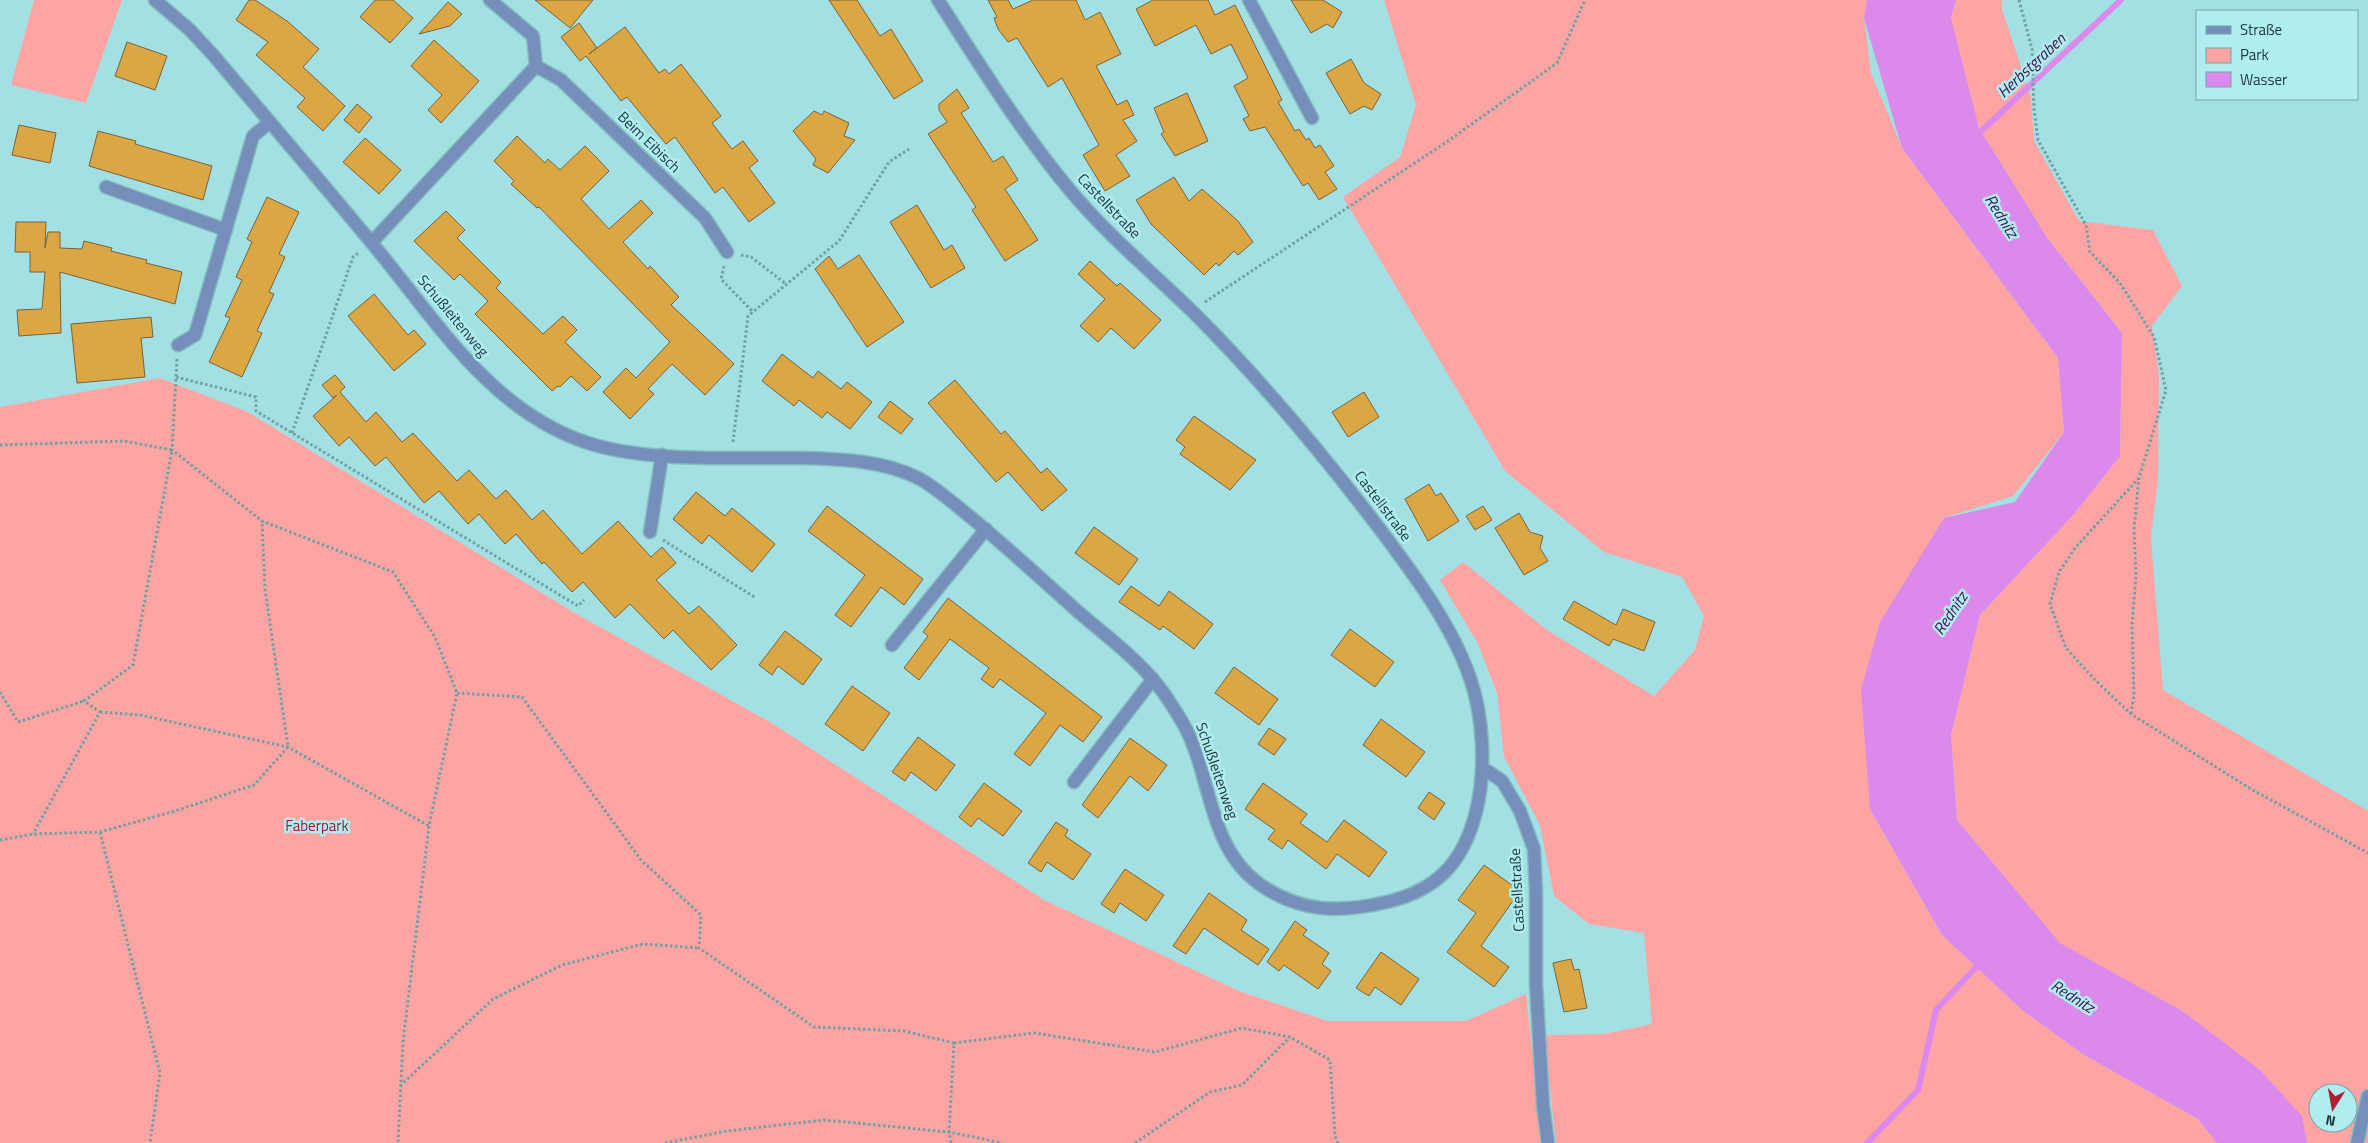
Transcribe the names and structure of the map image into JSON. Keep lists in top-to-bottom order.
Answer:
{
  "streets": {
    "street": ["Beim Eibisch", "Castellstraße", "Schußleitenweg"]
  },
  "crossings": [
    ["Castellstraße", "Schußleitenweg"]
  ],
  "water": ["Herbstgraben", "Rednitz"],
  "parks": ["Faberpark"],
  "legend": ["Straße", "Park", "Wasser"],
  "north": "bottom"
}
